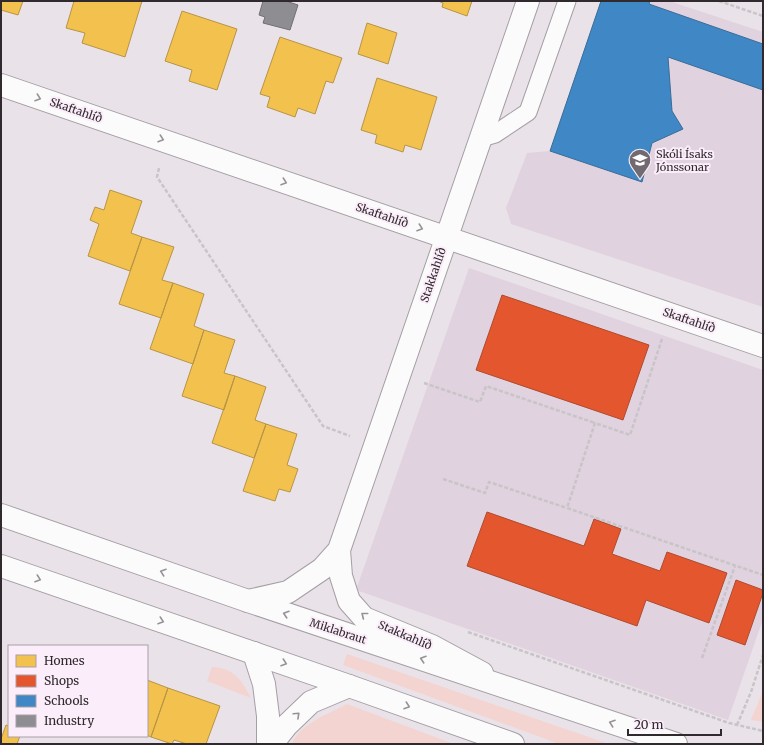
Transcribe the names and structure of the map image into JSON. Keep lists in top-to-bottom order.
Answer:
{
  "streets": {
    "main road": ["Skaftahlíð", "Stakkahlíð", "Miklabraut"]
  },
  "crossings": [
    ["Skaftahlíð", "Stakkahlíð"],
    ["Stakkahlíð", "Miklabraut"]
  ],
  "one_way": ["Skaftahlíð"],
  "places": {
    "school or university": ["Skóli Ísaks Jónssonar"]
  },
  "legend": [
    "Homes",
    "Shops",
    "Schools",
    "Industry"
  ],
  "scale_bar": "20 m"
}
